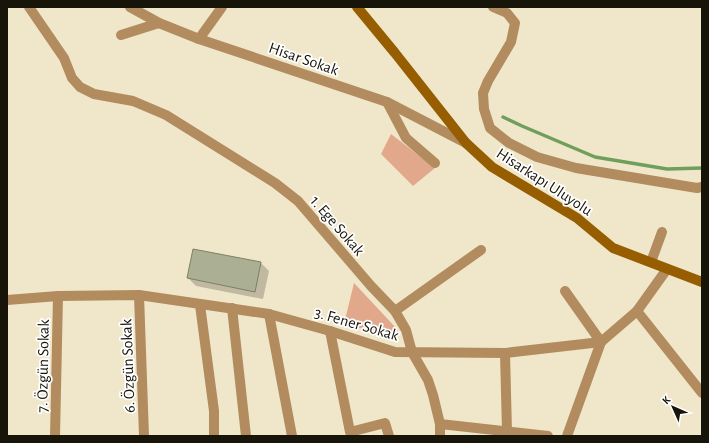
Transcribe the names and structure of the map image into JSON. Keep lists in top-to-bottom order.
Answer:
{
  "streets": {
    "street": [
      "Hisar Sokak",
      "Hisarkapı Uluyolu",
      "1. Ege Sokak",
      "3. Fener Sokak",
      "7. Özgün Sokak",
      "6. Özgün Sokak"
    ]
  },
  "crossings": [
    ["Hisar Sokak", "Hisarkapı Uluyolu"],
    ["1. Ege Sokak", "3. Fener Sokak"],
    ["3. Fener Sokak", "7. Özgün Sokak"],
    ["3. Fener Sokak", "6. Özgün Sokak"]
  ],
  "north": "top left"
}
